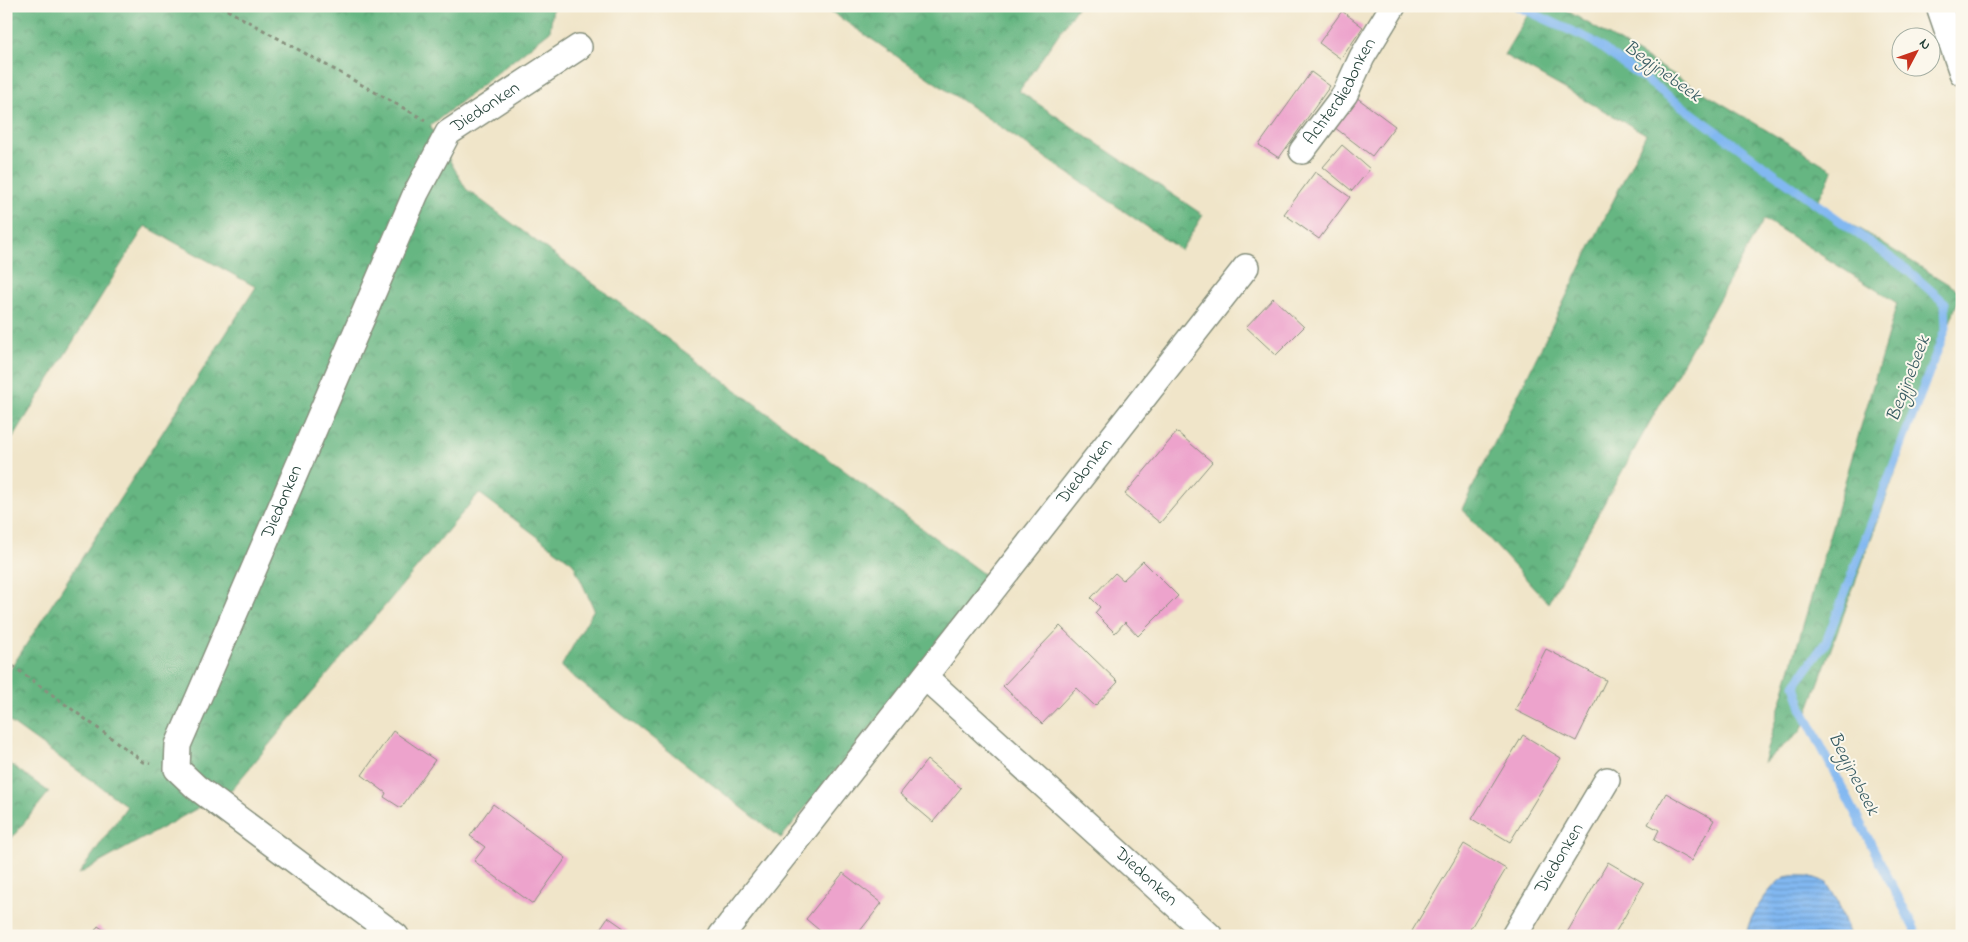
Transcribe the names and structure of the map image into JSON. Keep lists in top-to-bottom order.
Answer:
{
  "streets": {
    "street": ["Achterdiedonken", "Diedonken"]
  },
  "water": ["Begijnebeek"],
  "north": "top right"
}
